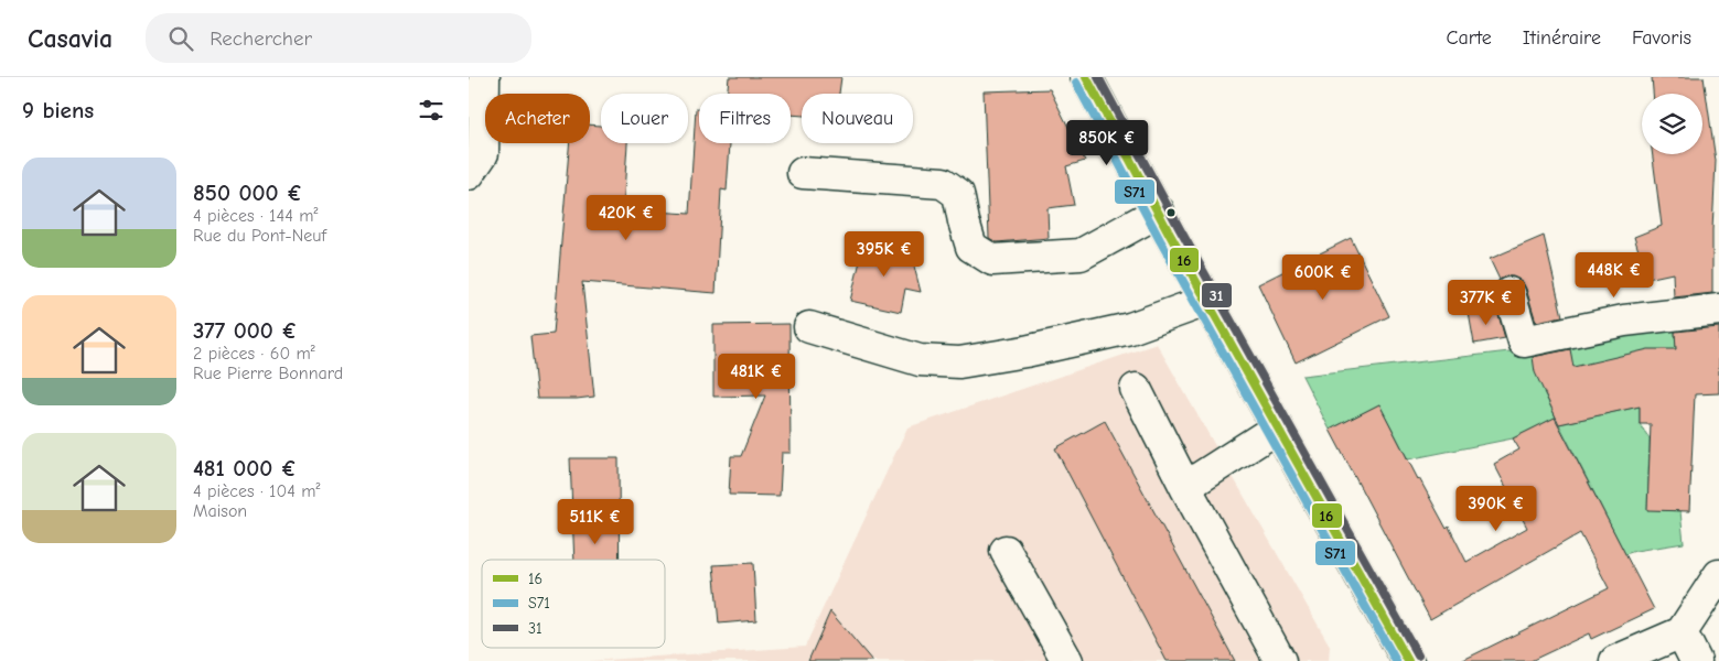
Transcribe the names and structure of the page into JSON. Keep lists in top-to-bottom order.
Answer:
{
  "lines": ["transit line 16", "transit line 31", "transit line S71"],
  "legend": ["16", "S71", "31"],
  "page": {
    "header": "Casavia",
    "search": "Rechercher",
    "nav": ["Carte", "Itinéraire", "Favoris"],
    "heading": "9 biens",
    "chip": [
      "Acheter",
      "Louer",
      "Filtres",
      "Nouveau"
    ],
    "price": [
      "850K €",
      "420K €",
      "395K €",
      "448K €",
      "600K €",
      "377K €",
      "481K €",
      "390K €",
      "511K €"
    ],
    "list": [
      {
        "name": "850 000 €",
        "note": "4 pièces · 144 m² · Rue du Pont-Neuf"
      },
      {
        "name": "377 000 €",
        "note": "2 pièces · 60 m² · Rue Pierre Bonnard"
      },
      {
        "name": "481 000 €",
        "note": "4 pièces · 104 m² · Maison"
      }
    ]
  }
}
